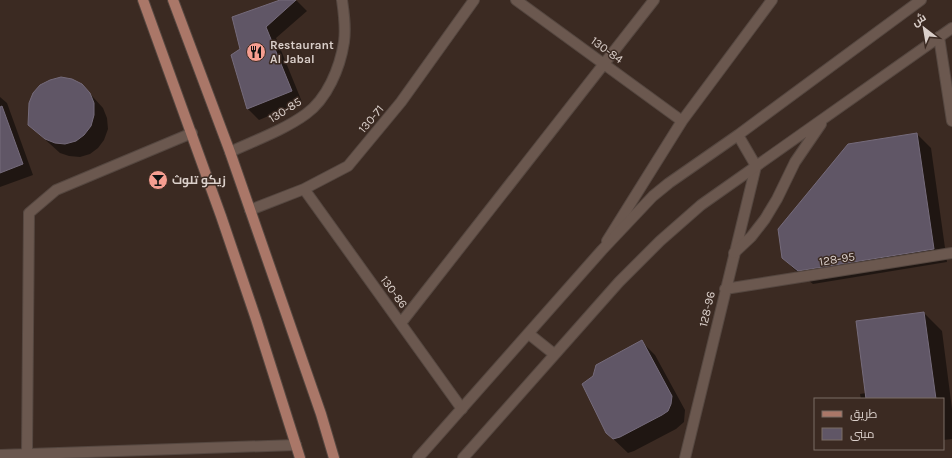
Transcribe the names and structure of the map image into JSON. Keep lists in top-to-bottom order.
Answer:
{
  "streets": {
    "street": [
      "130-84",
      "130-85",
      "130-71",
      "128-95",
      "130-86",
      "128-96"
    ]
  },
  "crossings": [
    ["130-71", "130-86"],
    ["128-95", "128-96"]
  ],
  "places": {
    "restaurant": ["Restaurant Al Jabal"],
    "bar": ["زيكو تلوث"]
  },
  "legend": ["طريق", "مبنى"],
  "north": "top left"
}
